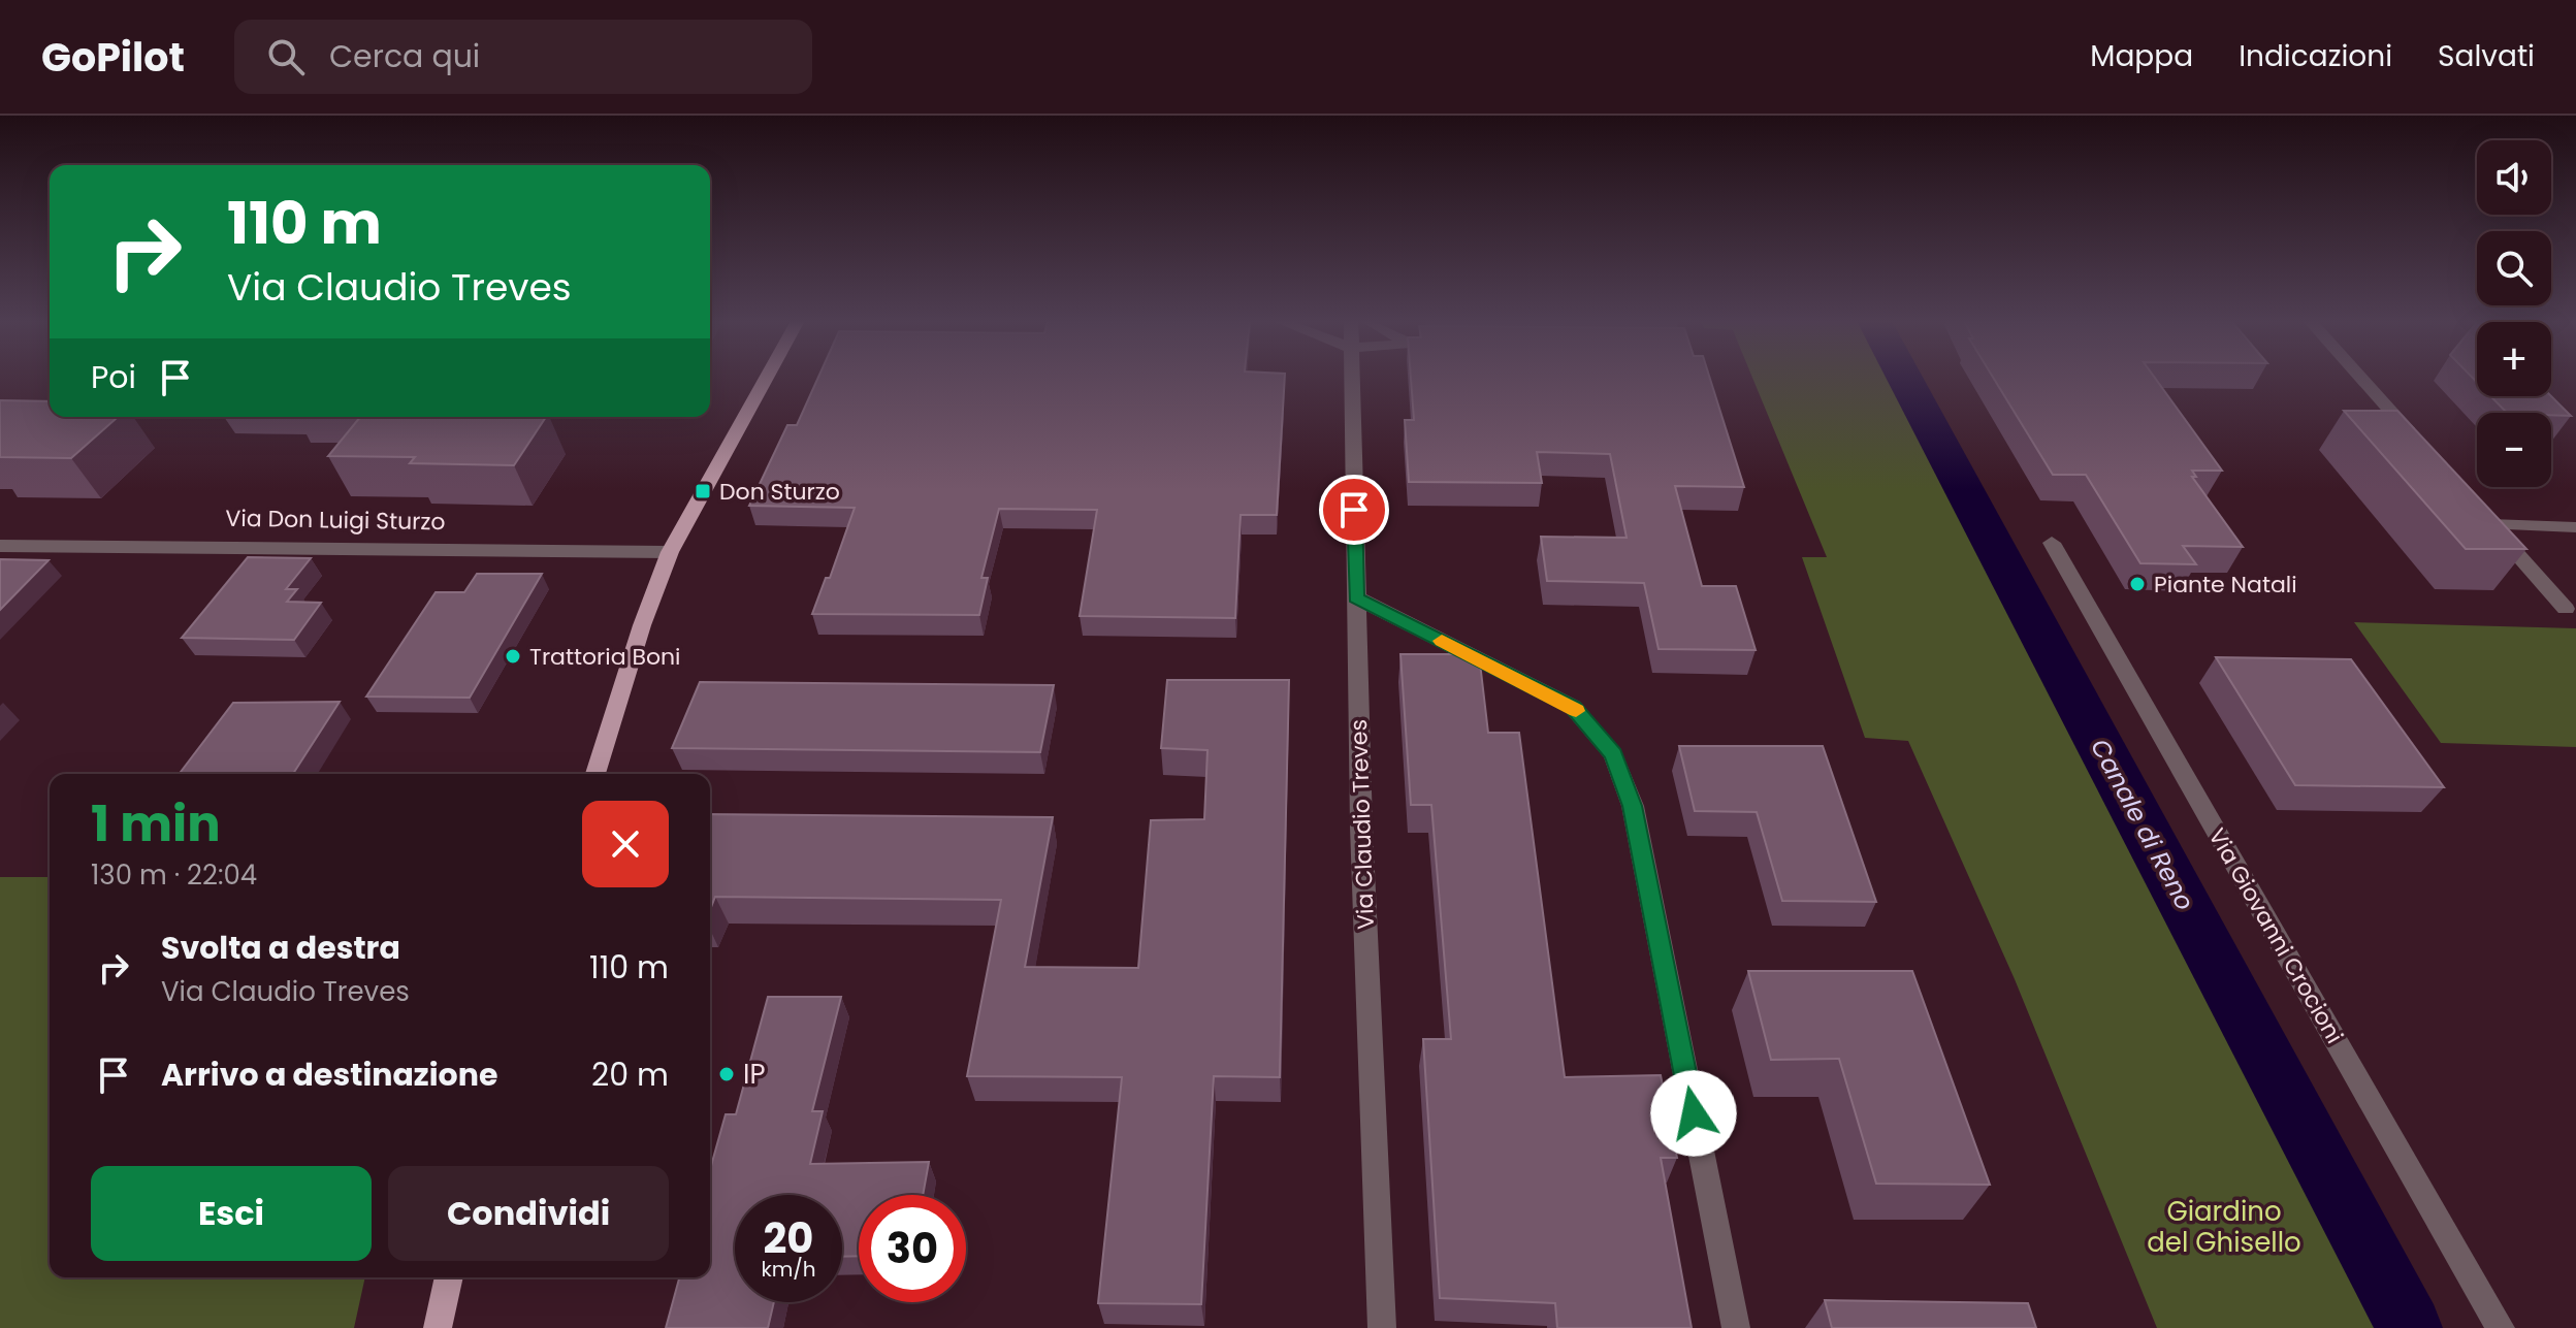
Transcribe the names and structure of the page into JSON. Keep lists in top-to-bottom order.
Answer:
{
  "streets": {
    "street": ["Via Don Luigi Sturzo", "Via Claudio Treves", "Via Giovanni Crocioni"]
  },
  "water": ["Canale di Reno"],
  "parks": ["Giardino del Ghisello"],
  "places": {
    "transit": ["Don Sturzo"],
    "other": ["Piante Natali", "Trattoria Boni", "IP"]
  },
  "page": {
    "header": "GoPilot",
    "search": "Cerca qui",
    "nav": ["Mappa", "Indicazioni", "Salvati"],
    "map_buttons": ["+", "−"],
    "turn": ["110 m", "Via Claudio Treves"],
    "then": "Poi",
    "heading": ["1 min", "130 m · 22:04"],
    "list": [
      {
        "name": "Svolta a destra",
        "note": "Via Claudio Treves",
        "value": "110 m"
      },
      {
        "name": "Arrivo a destinazione",
        "value": "20 m"
      }
    ],
    "buttons": ["Esci", "Condividi"],
    "speed": "20 km/h",
    "limit": "30"
  }
}
